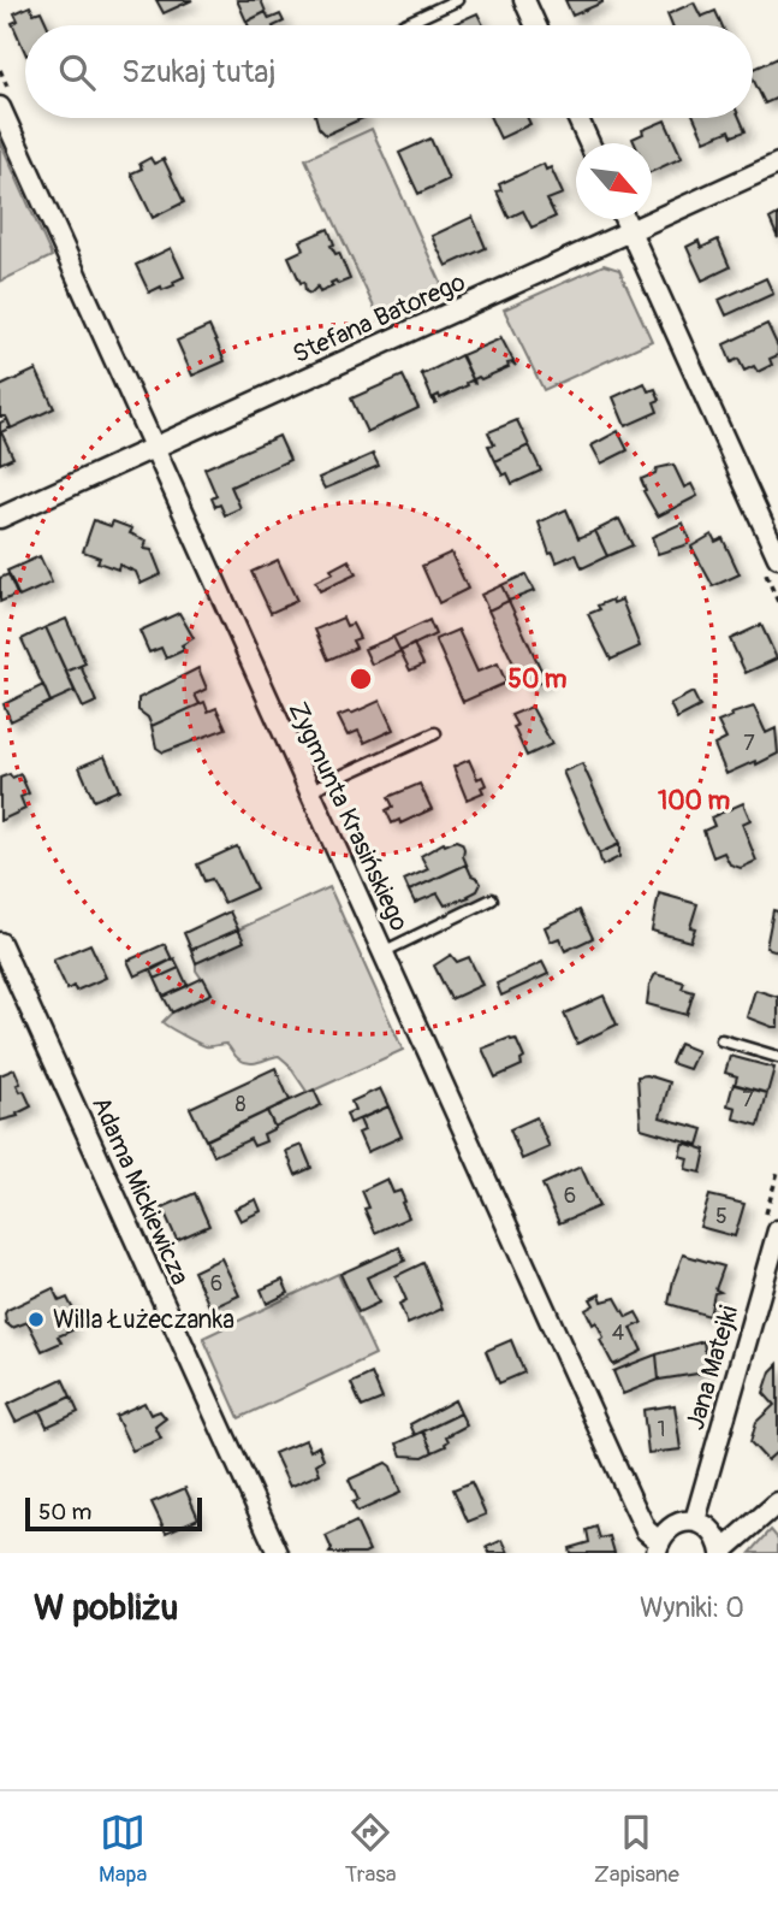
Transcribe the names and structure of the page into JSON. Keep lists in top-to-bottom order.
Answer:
{
  "streets": {
    "street": [
      "Stefana Batorego",
      "Zygmunta Krasińskiego",
      "Adama Mickiewicza",
      "Jana Matejki"
    ]
  },
  "crossings": [
    ["Stefana Batorego", "Zygmunta Krasińskiego"]
  ],
  "places": ["Willa Łużeczanka"],
  "house_numbers": [
    "7",
    "7",
    "8",
    "6",
    "5",
    "6",
    "4",
    "1"
  ],
  "scale_bar": "50 m",
  "north": "bottom right",
  "page": {
    "search": "Szukaj tutaj",
    "scale": "50 m",
    "heading": ["W pobliżu", "Wyniki: 0"],
    "nav": ["Mapa", "Trasa", "Zapisane"]
  },
  "rings": ["50 m", "100 m"]
}
